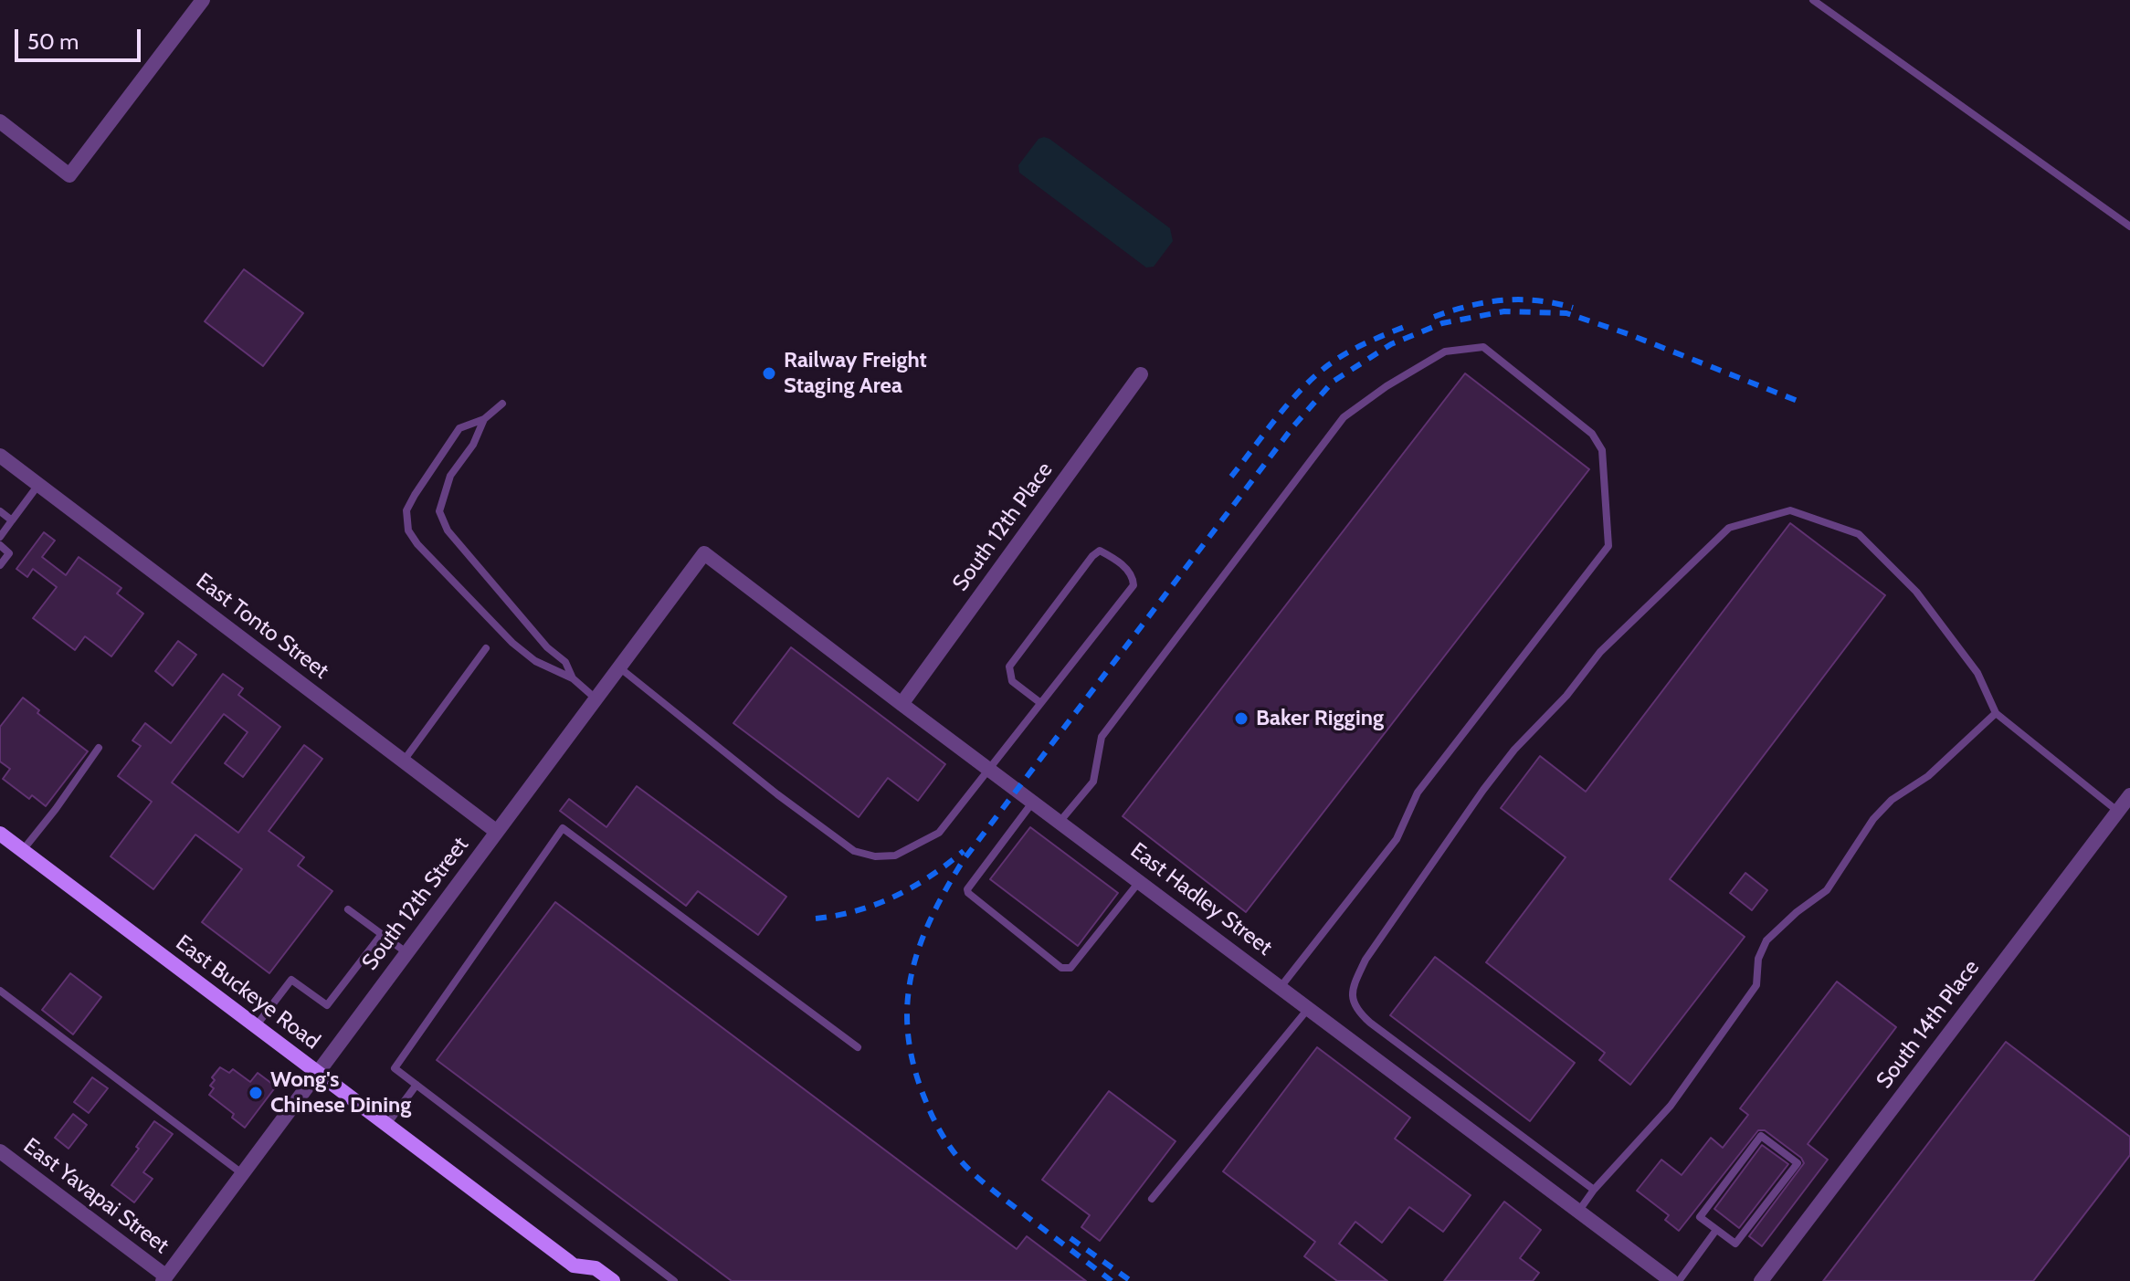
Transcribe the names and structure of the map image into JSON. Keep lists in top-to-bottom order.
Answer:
{
  "streets": {
    "main road": ["East Buckeye Road"],
    "street": [
      "South 12th Place",
      "East Tonto Street",
      "East Hadley Street",
      "South 12th Street",
      "South 14th Place",
      "East Yavapai Street"
    ]
  },
  "crossings": [
    ["South 12th Place", "East Hadley Street"],
    ["East Tonto Street", "South 12th Street"],
    ["East Hadley Street", "South 12th Street"],
    ["South 12th Street", "East Buckeye Road"],
    ["South 12th Street", "East Yavapai Street"]
  ],
  "places": ["Railway Freight Staging Area", "Baker Rigging", "Wong's Chinese Dining"],
  "scale_bar": "50 m"
}
